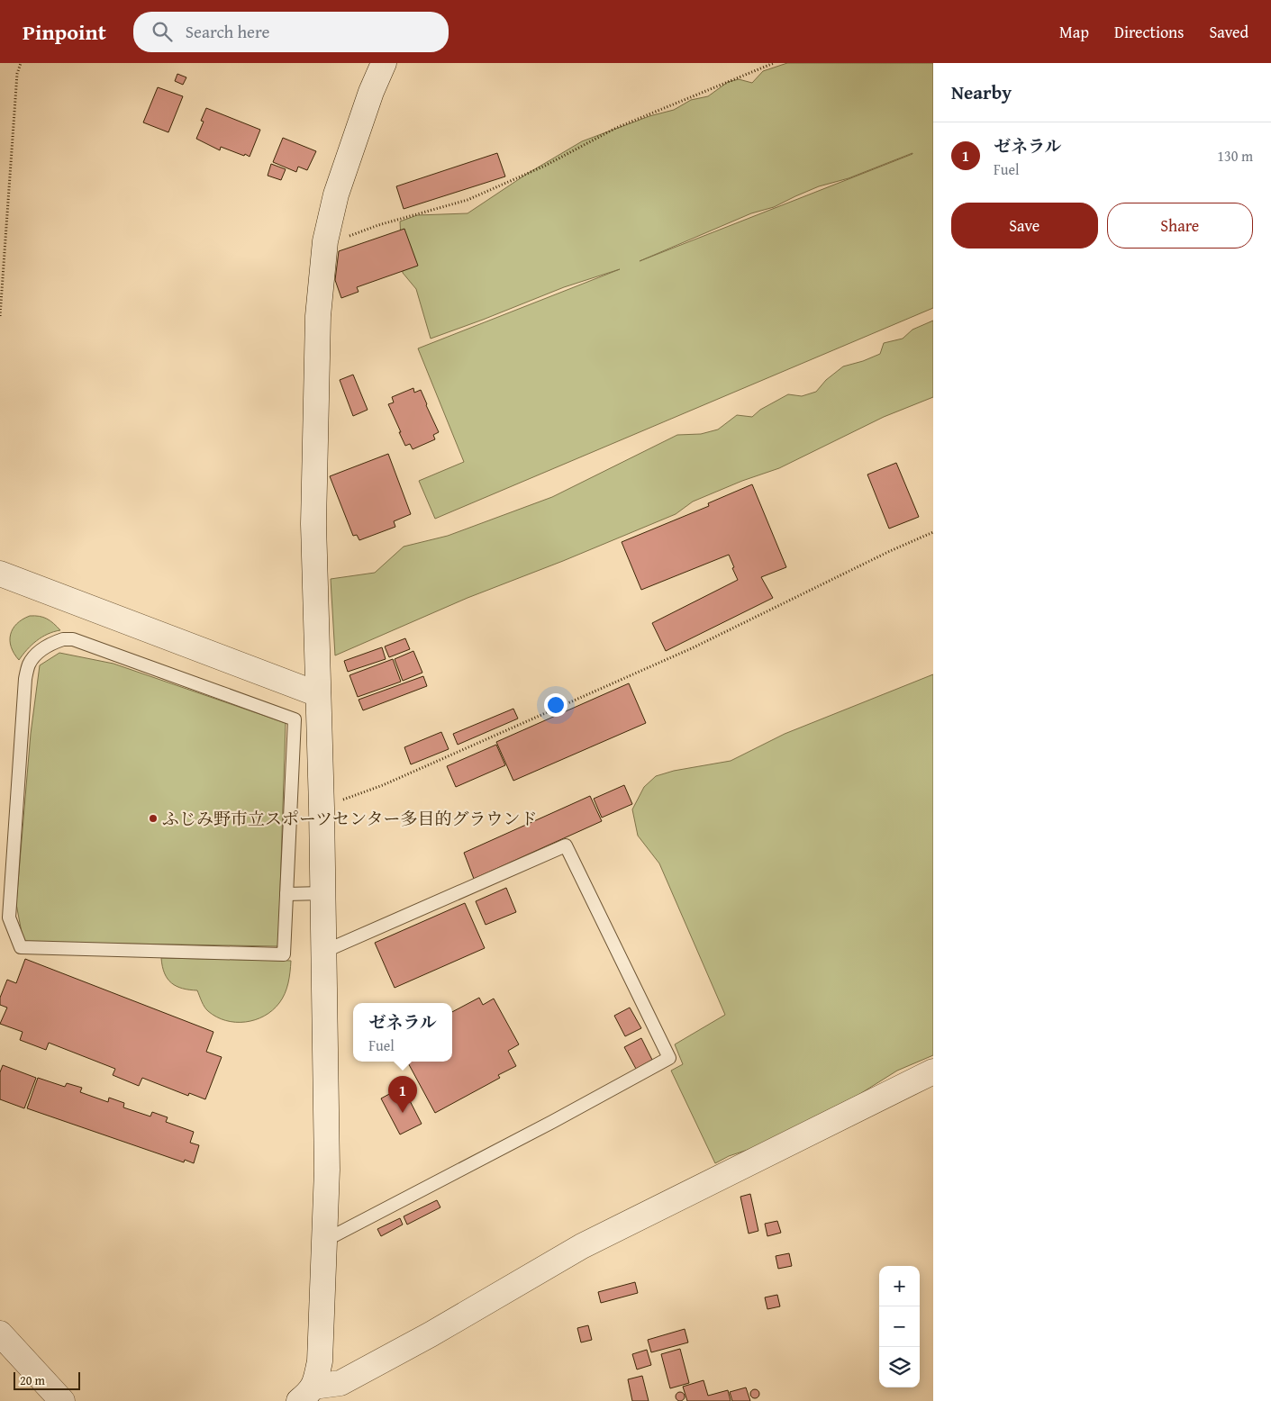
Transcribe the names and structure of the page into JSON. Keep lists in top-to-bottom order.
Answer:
{
  "places": ["ふじみ野市⽴スポーツセンター多⽬的グラウンド"],
  "scale_bar": "20 m",
  "page": {
    "header": "Pinpoint",
    "search": "Search here",
    "nav": ["Map", "Directions", "Saved"],
    "heading": "Nearby",
    "list": [
      {
        "mark": "1",
        "name": "ゼネラル",
        "note": "Fuel",
        "value": "130 m"
      }
    ],
    "buttons": ["Save", "Share"],
    "popup": ["ゼネラル", "Fuel"],
    "pins": "1",
    "map_buttons": ["+", "−"],
    "scale": "20 m"
  }
}
